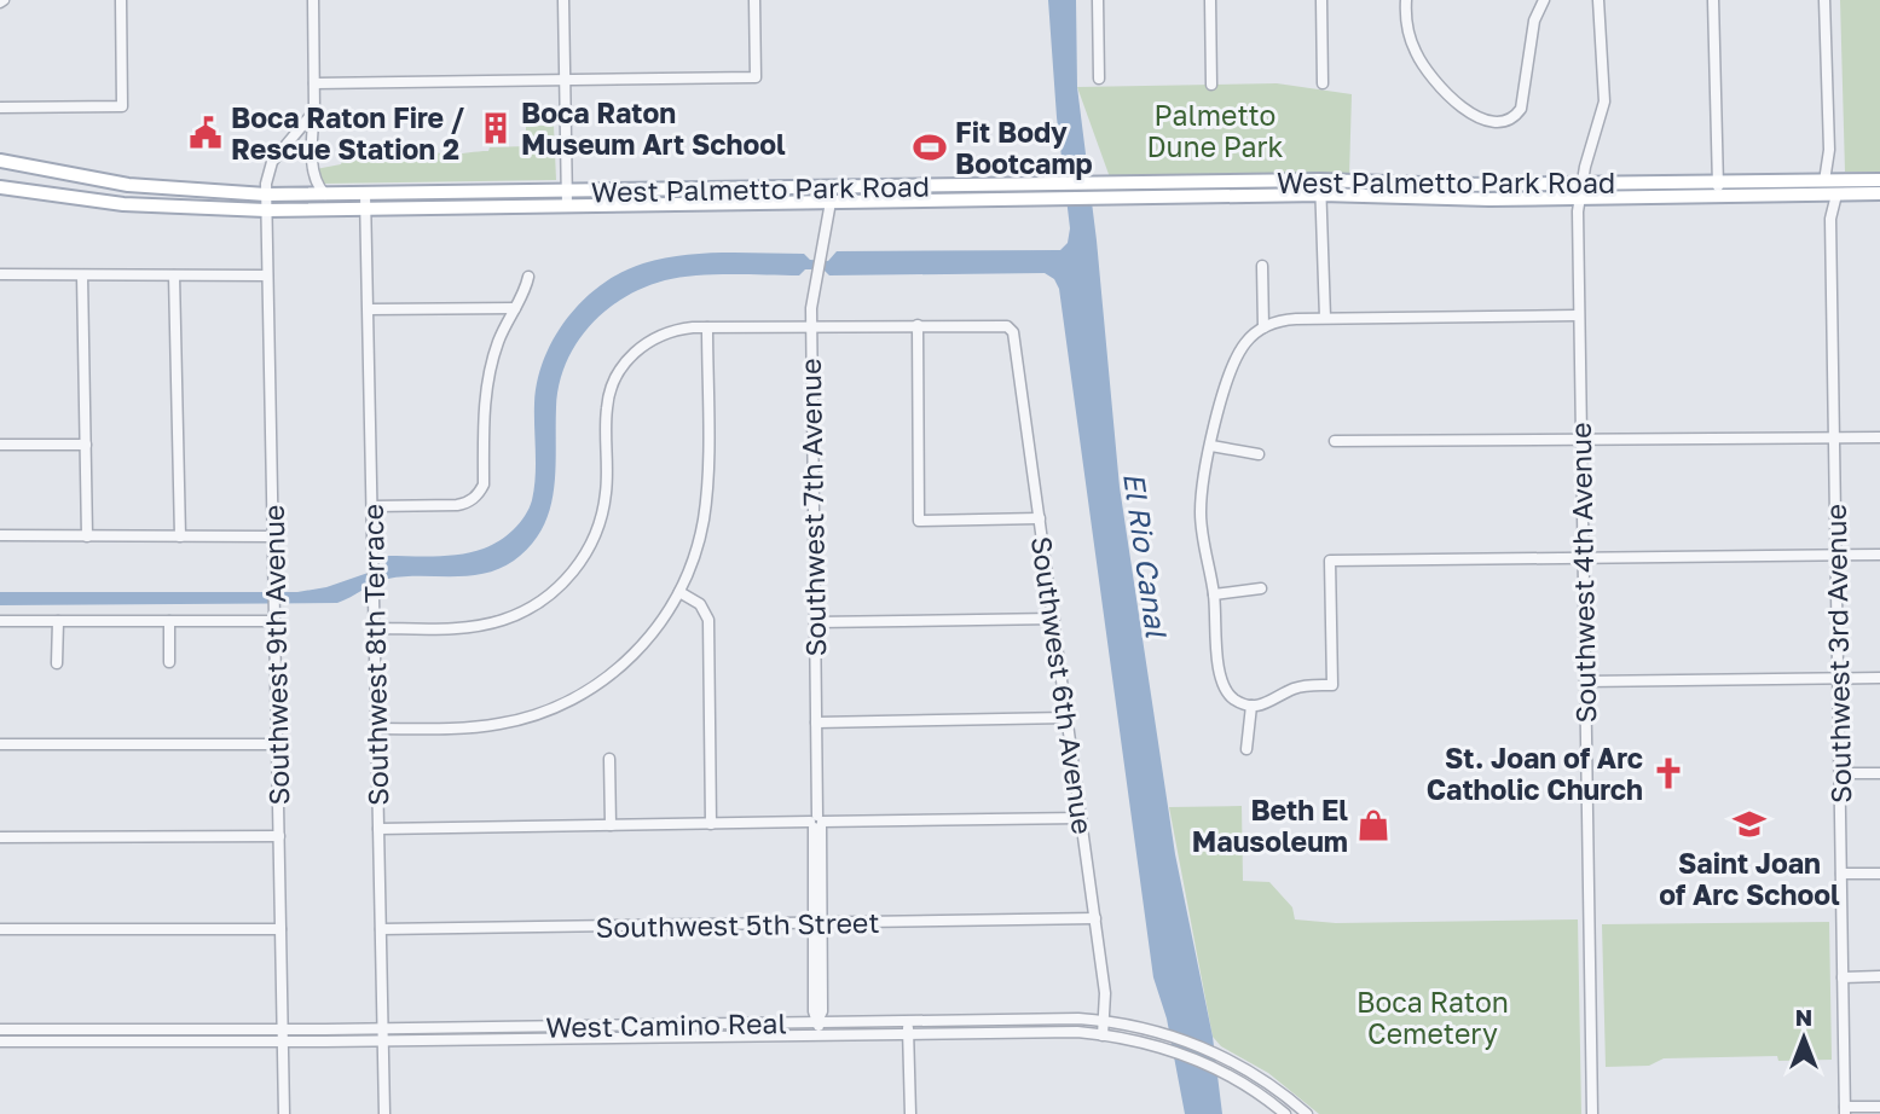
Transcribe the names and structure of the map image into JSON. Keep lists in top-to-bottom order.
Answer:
{
  "streets": {
    "main road": ["West Palmetto Park Road"],
    "street": [
      "Southwest 7th Avenue",
      "Southwest 4th Avenue",
      "Southwest 3rd Avenue",
      "Southwest 9th Avenue",
      "Southwest 8th Terrace",
      "Southwest 6th Avenue",
      "Southwest 5th Street",
      "West Camino Real"
    ]
  },
  "crossings": [
    ["West Palmetto Park Road", "Southwest 7th Avenue"],
    ["West Palmetto Park Road", "Southwest 4th Avenue"],
    ["West Palmetto Park Road", "Southwest 3rd Avenue"],
    ["West Palmetto Park Road", "Southwest 9th Avenue"],
    ["West Palmetto Park Road", "Southwest 8th Terrace"],
    ["Southwest 7th Avenue", "Southwest 5th Street"],
    ["Southwest 7th Avenue", "West Camino Real"],
    ["Southwest 9th Avenue", "West Camino Real"],
    ["Southwest 8th Terrace", "Southwest 5th Street"],
    ["Southwest 8th Terrace", "West Camino Real"],
    ["Southwest 6th Avenue", "Southwest 5th Street"],
    ["Southwest 6th Avenue", "West Camino Real"]
  ],
  "water": ["El Rio Canal"],
  "parks": ["Palmetto Dune Park", "Boca Raton Cemetery"],
  "places": {
    "building": ["Boca Raton Museum Art School"],
    "public building": ["Boca Raton Fire / Rescue Station 2"],
    "sports": ["Fit Body Bootcamp"],
    "church": ["St. Joan of Arc Catholic Church"],
    "school or university": ["Saint Joan of Arc School"],
    "shop": ["Beth El Mausoleum"]
  },
  "north": "top"
}
